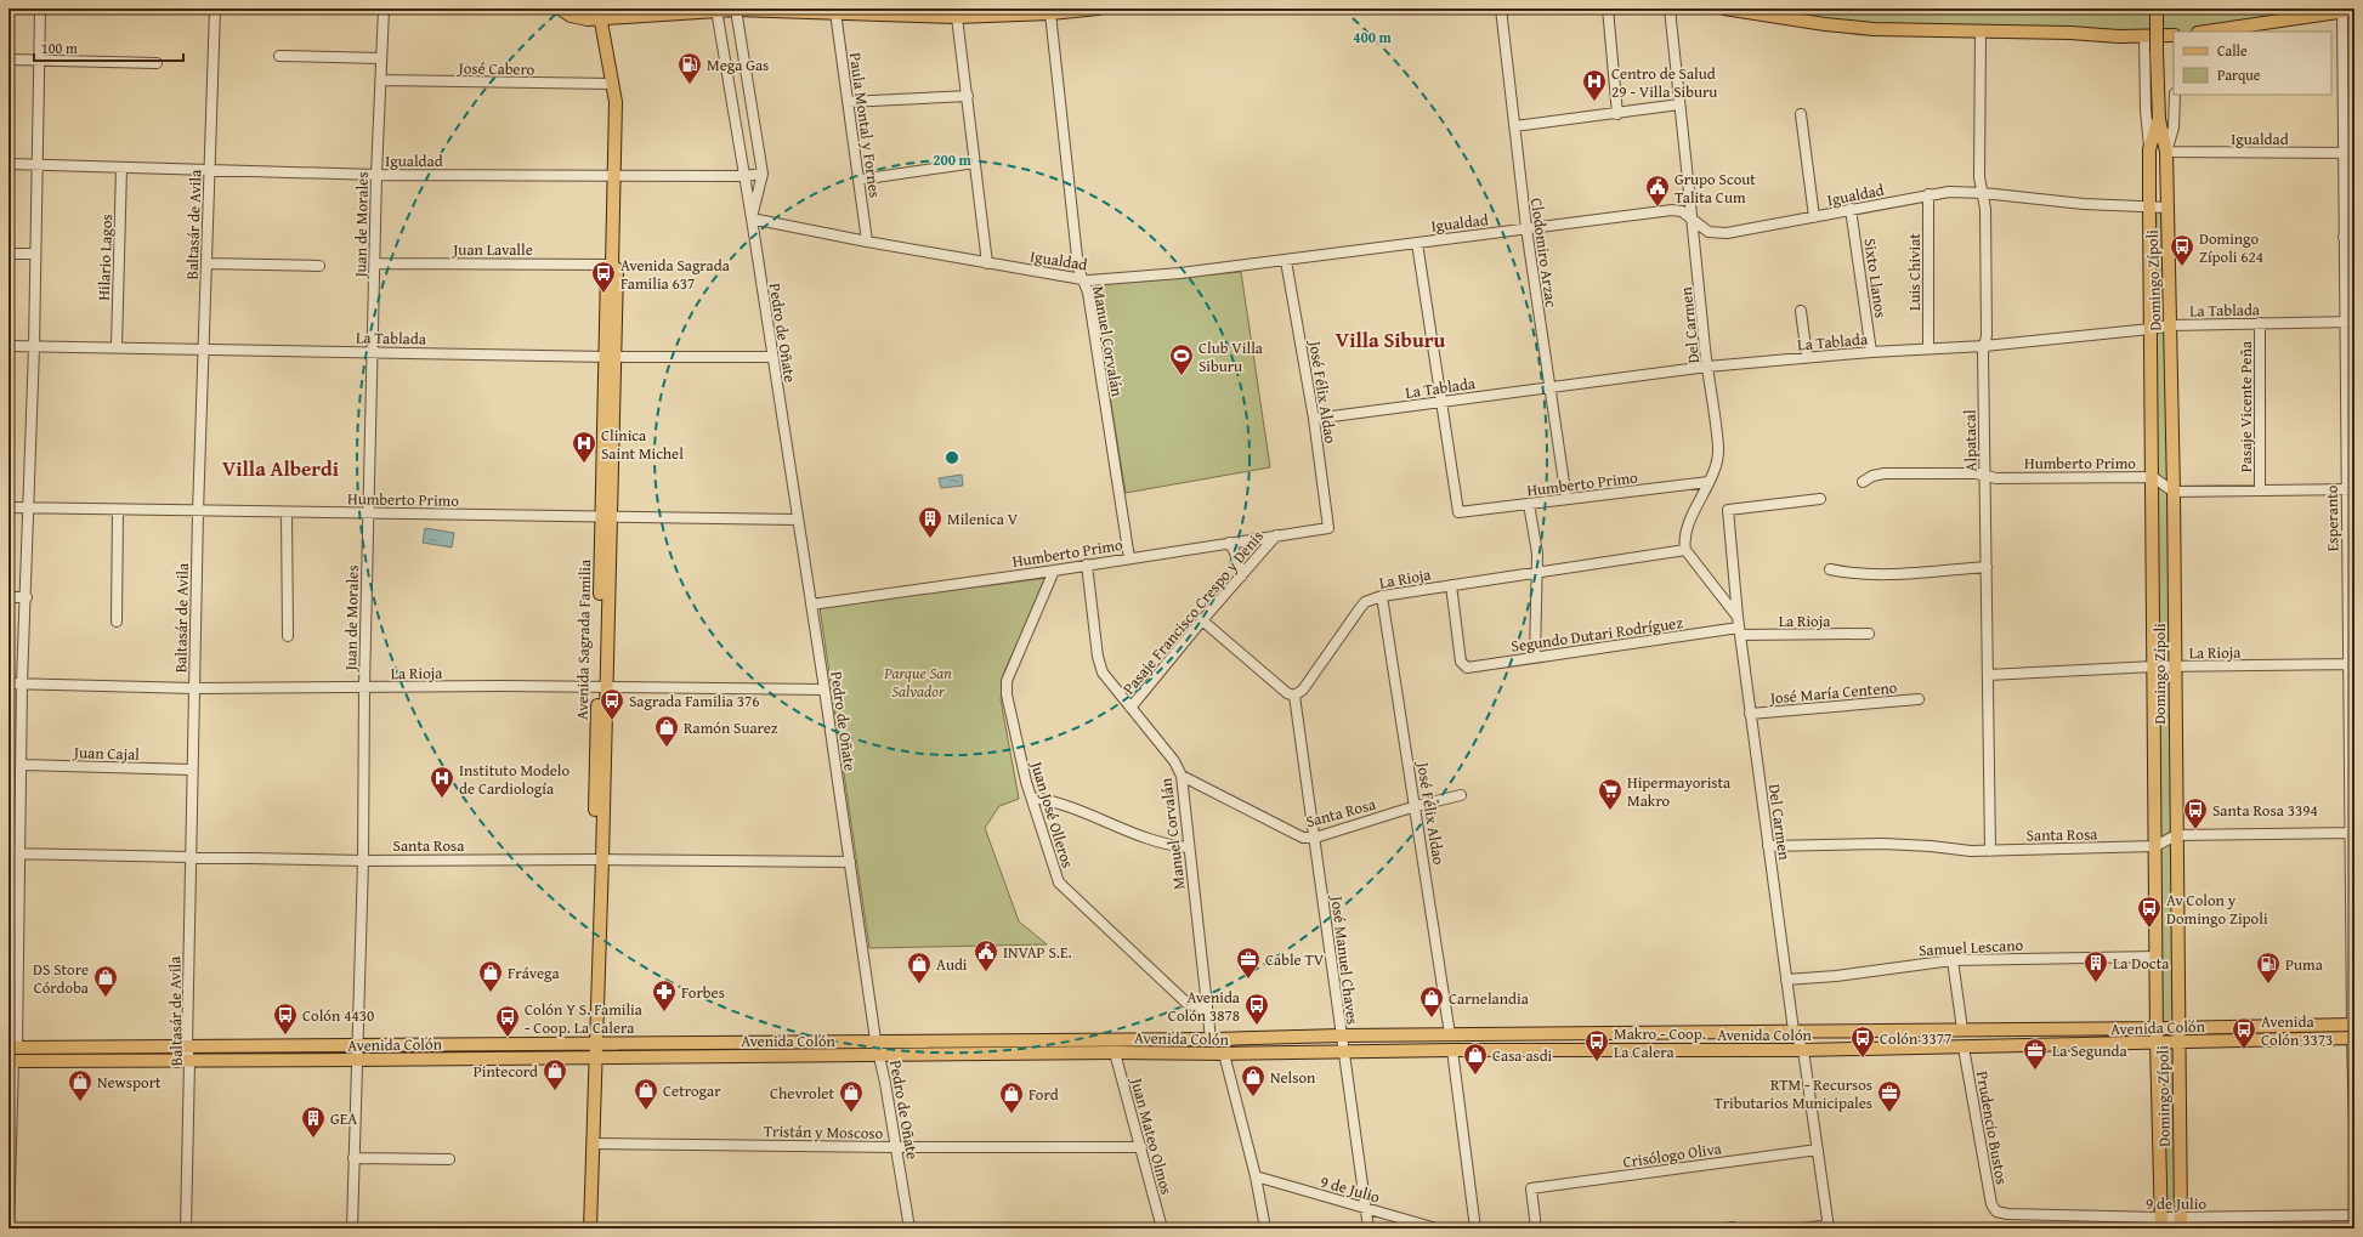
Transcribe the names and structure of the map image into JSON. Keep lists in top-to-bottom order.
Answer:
{
  "streets": {
    "main road": ["Domingo Zípoli", "Avenida Sagrada Familia", "Avenida Colón"],
    "street": [
      "José Cabero",
      "Paula Montal y Fornes",
      "Igualdad",
      "Baltasár de Avila",
      "Juan de Morales",
      "Juan Lavalle",
      "Clodomiro Arzac",
      "Hilario Lagos",
      "Luis Chiviat",
      "Sixto Llanos",
      "La Tablada",
      "Del Carmen",
      "Pedro de Oñate",
      "Manuel Corvalán",
      "José Félix Aldao",
      "Pasaje Vicente Peña",
      "Alpatacal",
      "Humberto Primo",
      "Esperanto",
      "La Rioja",
      "Pasaje Francisco Crespo y Denis",
      "Segundo Dutari Rodríguez",
      "José María Centeno",
      "Juan Cajal",
      "Santa Rosa",
      "Juan José Olleros",
      "Samuel Lescano",
      "José Manuel Chaves",
      "Prudencio Bustos",
      "Tristán y Moscoso",
      "Juan Mateo Olmos",
      "Crisólogo Oliva",
      "9 de Julio"
    ]
  },
  "crossings": [
    ["José Cabero", "Juan de Morales"],
    ["José Cabero", "Avenida Sagrada Familia"],
    ["Paula Montal y Fornes", "Igualdad"],
    ["Igualdad", "Baltasár de Avila"],
    ["Igualdad", "Juan de Morales"],
    ["Igualdad", "Clodomiro Arzac"],
    ["Igualdad", "Hilario Lagos"],
    ["Igualdad", "Luis Chiviat"],
    ["Igualdad", "Sixto Llanos"],
    ["Igualdad", "Domingo Zípoli"],
    ["Igualdad", "Del Carmen"],
    ["Igualdad", "Pedro de Oñate"],
    ["Igualdad", "Manuel Corvalán"],
    ["Igualdad", "José Félix Aldao"],
    ["Igualdad", "Alpatacal"],
    ["Igualdad", "Esperanto"],
    ["Igualdad", "Avenida Sagrada Familia"],
    ["Baltasár de Avila", "La Tablada"],
    ["Baltasár de Avila", "Humberto Primo"],
    ["Baltasár de Avila", "La Rioja"],
    ["Baltasár de Avila", "Juan Cajal"],
    ["Baltasár de Avila", "Santa Rosa"],
    ["Baltasár de Avila", "Avenida Colón"],
    ["Juan de Morales", "Juan Lavalle"],
    ["Juan de Morales", "La Tablada"],
    ["Juan de Morales", "Humberto Primo"],
    ["Juan de Morales", "La Rioja"],
    ["Juan de Morales", "Santa Rosa"],
    ["Juan de Morales", "Avenida Colón"],
    ["Juan Lavalle", "Avenida Sagrada Familia"],
    ["Clodomiro Arzac", "La Tablada"],
    ["Clodomiro Arzac", "Humberto Primo"],
    ["Hilario Lagos", "La Tablada"],
    ["Luis Chiviat", "La Tablada"],
    ["Sixto Llanos", "La Tablada"],
    ["Domingo Zípoli", "La Tablada"],
    ["Domingo Zípoli", "Humberto Primo"],
    ["Domingo Zípoli", "La Rioja"],
    ["Domingo Zípoli", "Santa Rosa"],
    ["Domingo Zípoli", "Samuel Lescano"],
    ["Domingo Zípoli", "Avenida Colón"],
    ["Domingo Zípoli", "9 de Julio"],
    ["La Tablada", "Del Carmen"],
    ["La Tablada", "Pedro de Oñate"],
    ["La Tablada", "José Félix Aldao"],
    ["La Tablada", "Pasaje Vicente Peña"],
    ["La Tablada", "Alpatacal"],
    ["La Tablada", "Humberto Primo"],
    ["La Tablada", "Esperanto"],
    ["La Tablada", "Avenida Sagrada Familia"],
    ["Del Carmen", "Humberto Primo"],
    ["Del Carmen", "La Rioja"],
    ["Del Carmen", "Segundo Dutari Rodríguez"],
    ["Del Carmen", "José María Centeno"],
    ["Del Carmen", "Santa Rosa"],
    ["Del Carmen", "Samuel Lescano"],
    ["Del Carmen", "Avenida Colón"],
    ["Pedro de Oñate", "Humberto Primo"],
    ["Pedro de Oñate", "La Rioja"],
    ["Pedro de Oñate", "Santa Rosa"],
    ["Pedro de Oñate", "Avenida Colón"],
    ["Pedro de Oñate", "Tristán y Moscoso"],
    ["Manuel Corvalán", "Humberto Primo"],
    ["Manuel Corvalán", "Pasaje Francisco Crespo y Denis"],
    ["Manuel Corvalán", "Santa Rosa"],
    ["Manuel Corvalán", "Juan José Olleros"],
    ["Manuel Corvalán", "Avenida Colón"],
    ["José Félix Aldao", "Humberto Primo"],
    ["José Félix Aldao", "La Rioja"],
    ["José Félix Aldao", "Santa Rosa"],
    ["José Félix Aldao", "Avenida Colón"],
    ["Alpatacal", "Humberto Primo"],
    ["Alpatacal", "La Rioja"],
    ["Alpatacal", "Santa Rosa"],
    ["Humberto Primo", "Pasaje Francisco Crespo y Denis"],
    ["Humberto Primo", "Avenida Sagrada Familia"],
    ["Humberto Primo", "Juan José Olleros"],
    ["Esperanto", "La Rioja"],
    ["Esperanto", "Santa Rosa"],
    ["Esperanto", "Avenida Colón"],
    ["La Rioja", "Segundo Dutari Rodríguez"],
    ["La Rioja", "Avenida Sagrada Familia"],
    ["La Rioja", "José Manuel Chaves"],
    ["Avenida Sagrada Familia", "Santa Rosa"],
    ["Avenida Sagrada Familia", "Avenida Colón"],
    ["Avenida Sagrada Familia", "Tristán y Moscoso"],
    ["Santa Rosa", "José Manuel Chaves"],
    ["José Manuel Chaves", "Avenida Colón"],
    ["José Manuel Chaves", "9 de Julio"],
    ["Avenida Colón", "Prudencio Bustos"],
    ["Avenida Colón", "Juan Mateo Olmos"],
    ["Prudencio Bustos", "9 de Julio"],
    ["Tristán y Moscoso", "Juan Mateo Olmos"]
  ],
  "districts": ["Villa Siburu", "Villa Alberdi"],
  "parks": ["Parque San Salvador"],
  "places": {
    "fuel station": ["Mega Gas", "Puma"],
    "hospital": ["Centro de Salud 29 - Villa Siburu", "Clinica Saint Michel", "Instituto Modelo de Cardiología"],
    "public building": ["Grupo Scout Talita Cum", "INVAP S.E."],
    "bus stop": [
      "Domingo Zípoli 624",
      "Avenida Sagrada Familia 637",
      "Sagrada Familia 376",
      "Santa Rosa 3394",
      "Av Colon y Domingo Zipoli",
      "Avenida Colón 3878",
      "Colón 4430",
      "Colón Y S. Familia - Coop. La Calera",
      "Avenida Colón 3373",
      "Colón 3377",
      "Makro - Coop. La Calera"
    ],
    "sports": ["Club Villa Siburu"],
    "building": ["Milenica V", "La Docta", "GEA"],
    "shop": [
      "Ramón Suarez",
      "Audi",
      "Frávega",
      "DS Store Córdoba",
      "Carnelandia",
      "Casa asdi",
      "Pintecord",
      "Nelson",
      "Newsport",
      "Cetrogar",
      "Chevrolet",
      "Ford"
    ],
    "supermarket": ["Hipermayorista Makro"],
    "office": ["Cable TV", "La Segunda", "RTM - Recursos Tributarios Municipales"],
    "pharmacy": ["Forbes"]
  },
  "legend": ["Calle", "Parque"],
  "scale_bar": "100 m",
  "rings": ["400 m", "200 m"]
}
